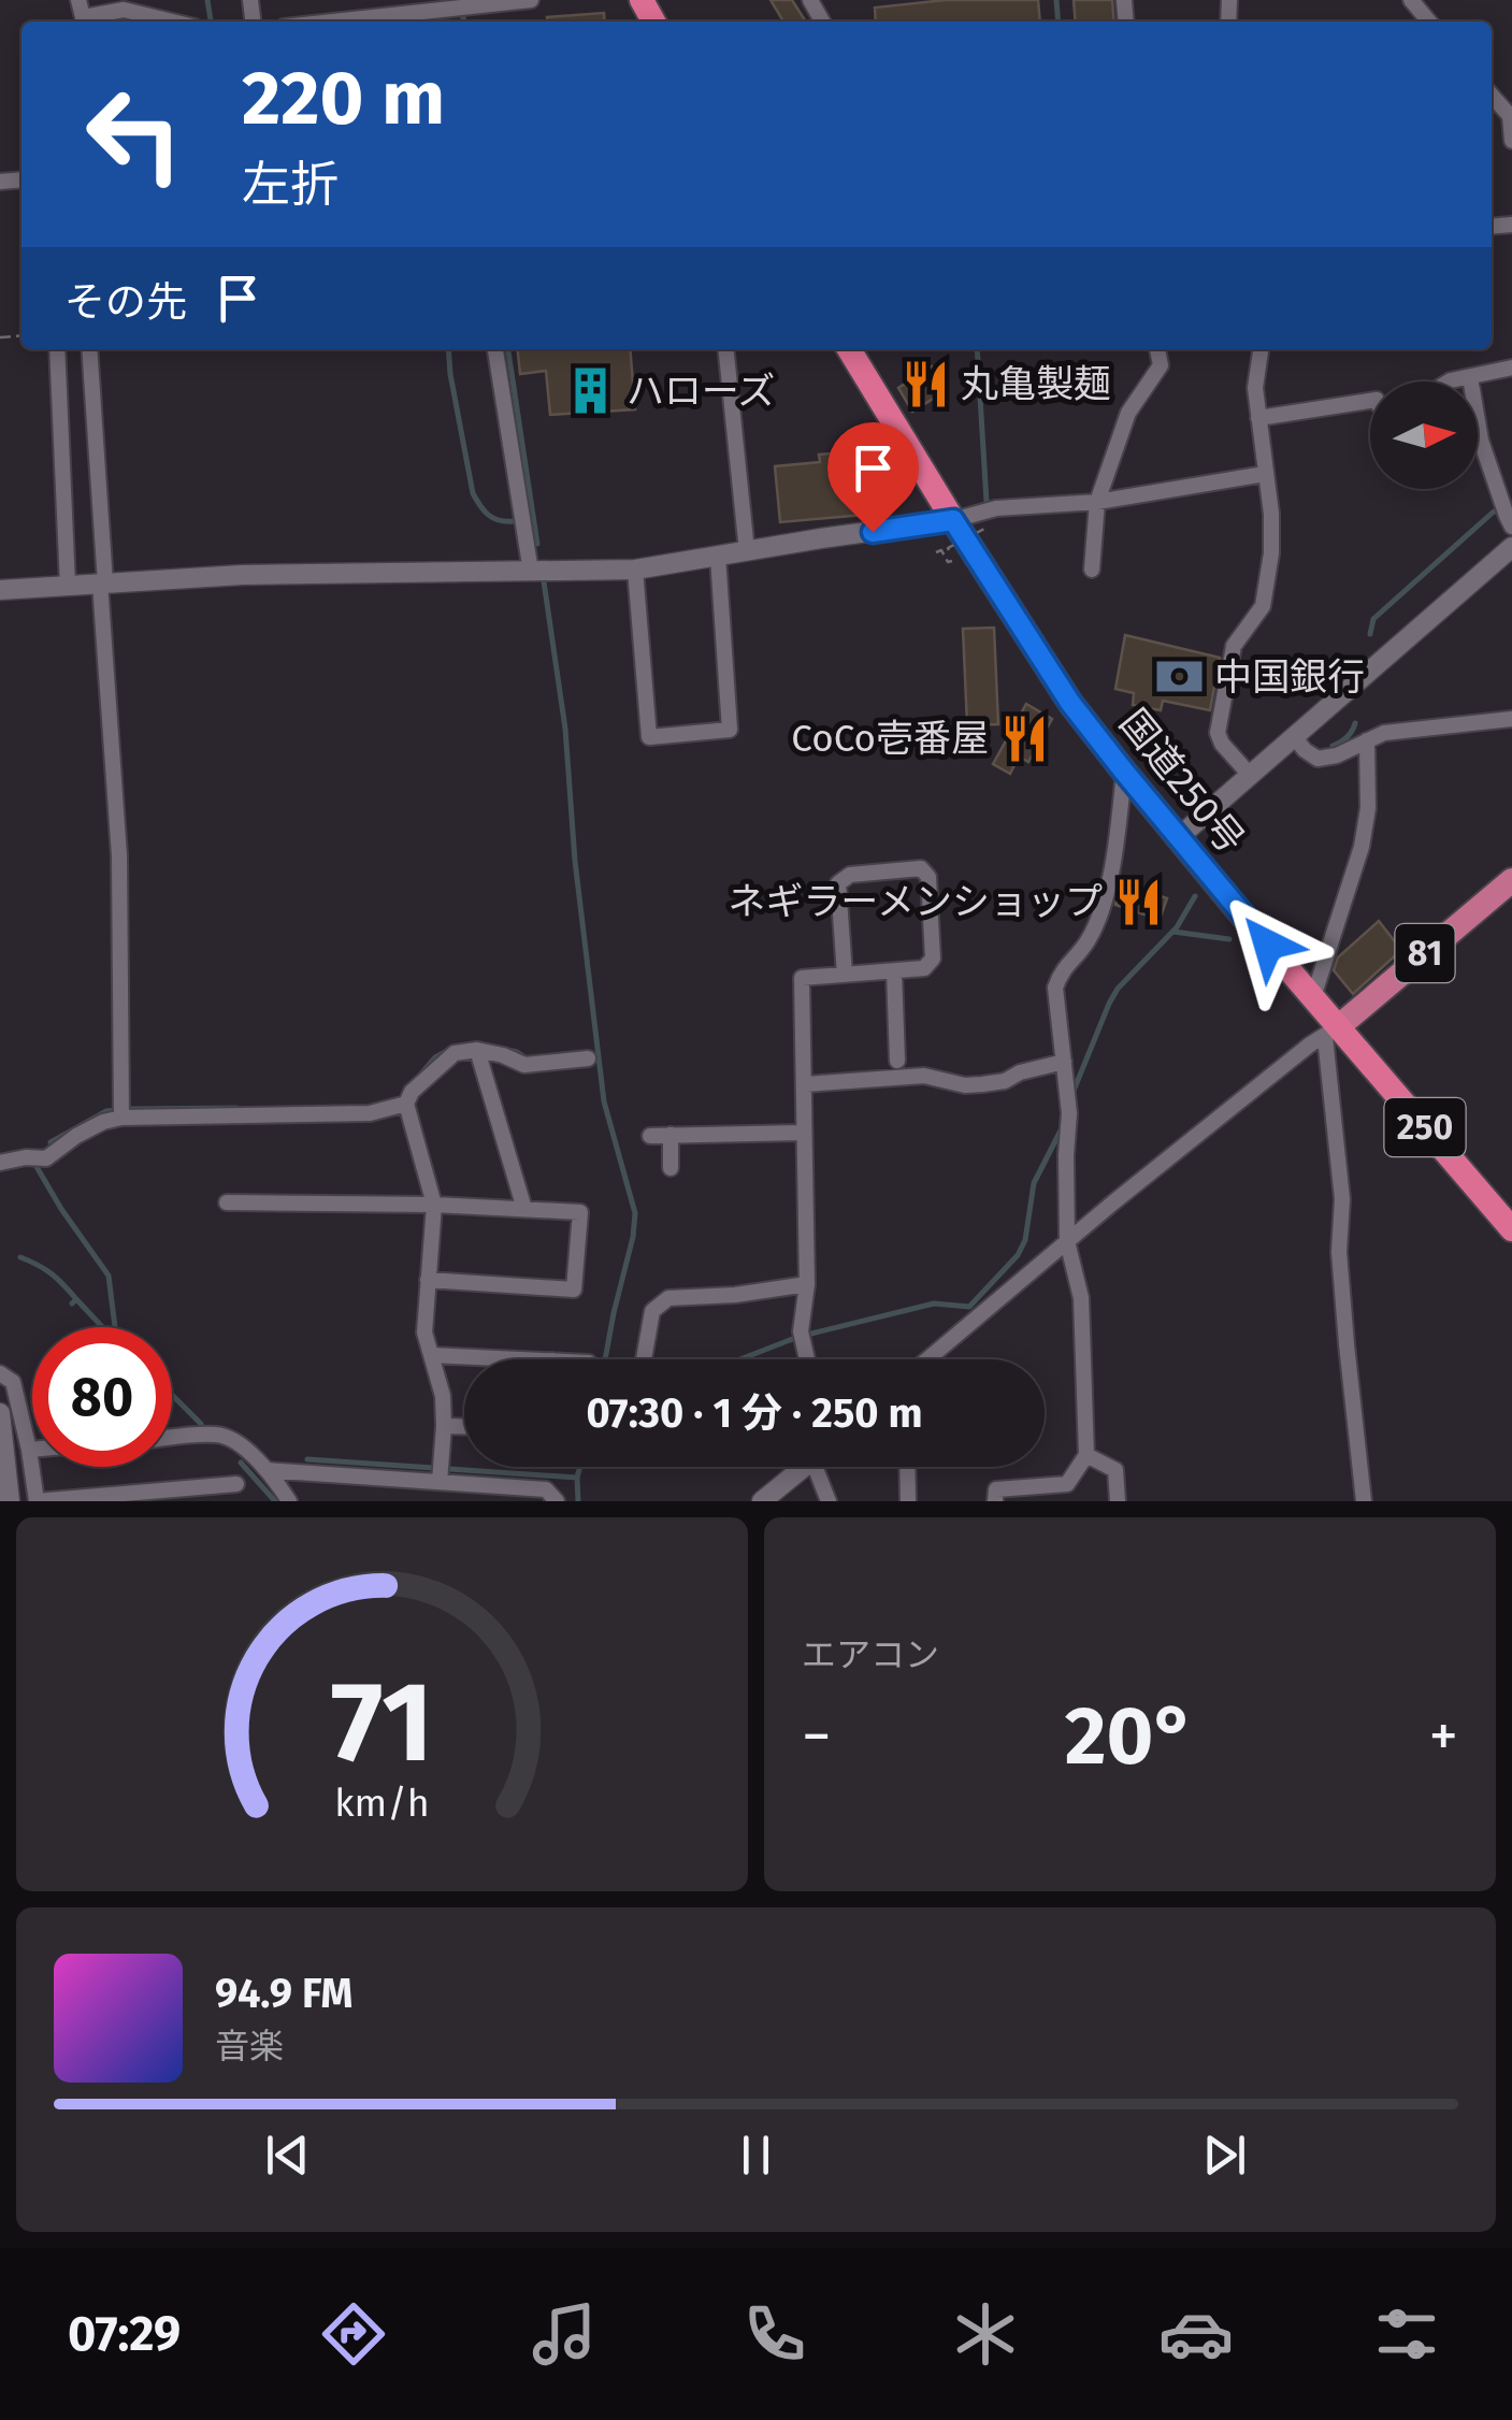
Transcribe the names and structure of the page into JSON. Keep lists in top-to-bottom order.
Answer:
{
  "streets": {
    "highway": ["国道250号", "250"],
    "main road": ["81"]
  },
  "crossings": [
    ["国道250号", "81"]
  ],
  "places": {
    "restaurant": ["丸亀製麺", "CoCo壱番屋", "ネギラーメンショップ"],
    "building": ["ハローズ"],
    "bank": ["中国銀行"]
  },
  "north": "right",
  "page": {
    "turn": ["220 m", "左折"],
    "then": "その先",
    "limit": "80",
    "trip": "07:30 · 1 分 · 250 m",
    "tile": "エアコン",
    "heat": ["−", "20°", "+"],
    "song": ["94.9 FM", "音楽"],
    "tabs": "07:29",
    "gauge": ["71", "km/h"]
  }
}
